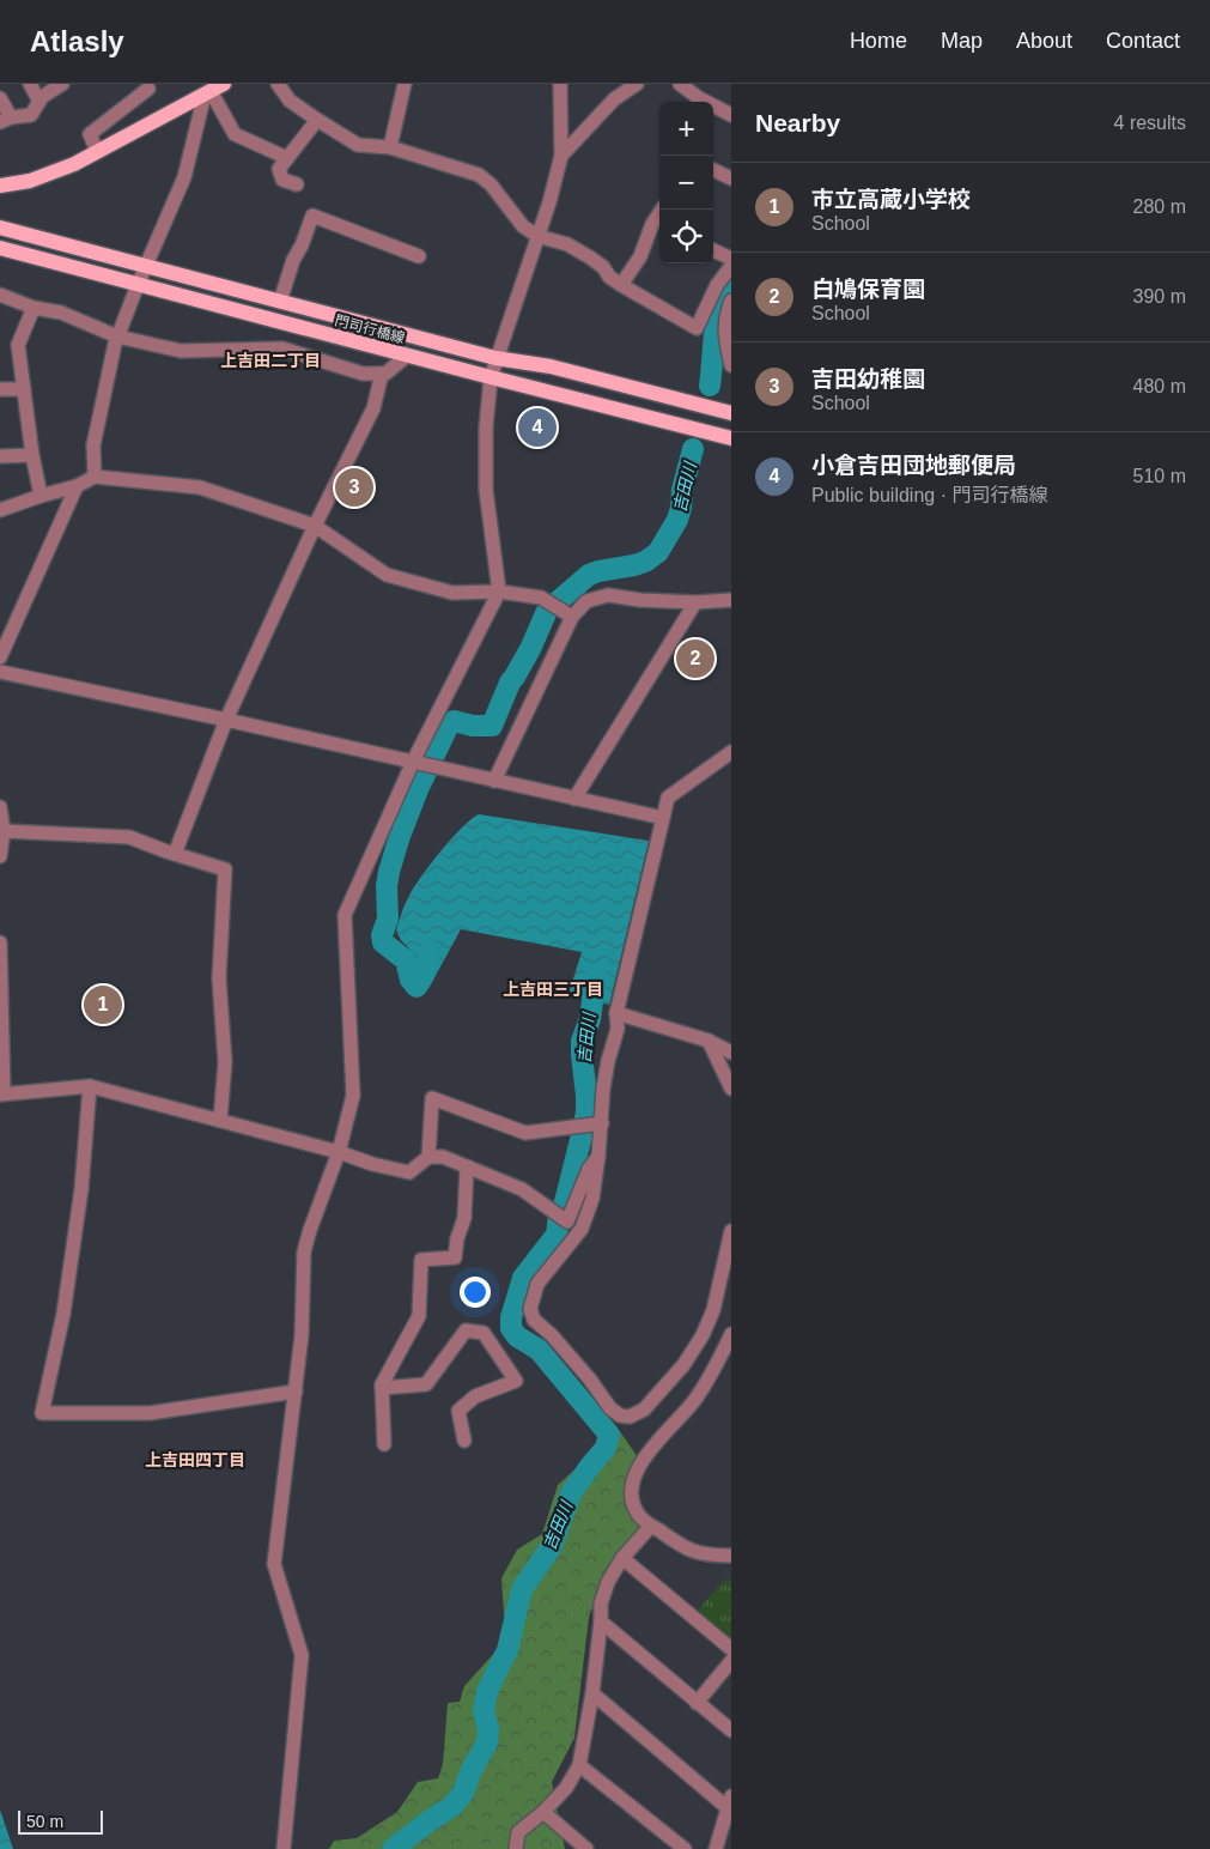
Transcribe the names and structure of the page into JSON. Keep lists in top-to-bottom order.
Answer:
{
  "streets": {
    "main road": ["門司行橋線"]
  },
  "districts": ["上吉田二丁目", "上吉田三丁目", "上吉田四丁目"],
  "water": ["吉田川"],
  "scale_bar": "50 m",
  "page": {
    "header": "Atlasly",
    "nav": [
      "Home",
      "Map",
      "About",
      "Contact"
    ],
    "heading": ["Nearby", "4 results"],
    "map_buttons": ["+", "−"],
    "list": [
      {
        "mark": "1",
        "name": "市立高蔵小学校",
        "note": "School",
        "value": "280 m"
      },
      {
        "mark": "2",
        "name": "白鳩保育園",
        "note": "School",
        "value": "390 m"
      },
      {
        "mark": "3",
        "name": "吉田幼稚園",
        "note": "School",
        "value": "480 m"
      },
      {
        "mark": "4",
        "name": "小倉吉田団地郵便局",
        "note": "Public building · 門司行橋線",
        "value": "510 m"
      }
    ],
    "pins": [
      "4",
      "3",
      "2",
      "1"
    ],
    "scale": "50 m"
  }
}
